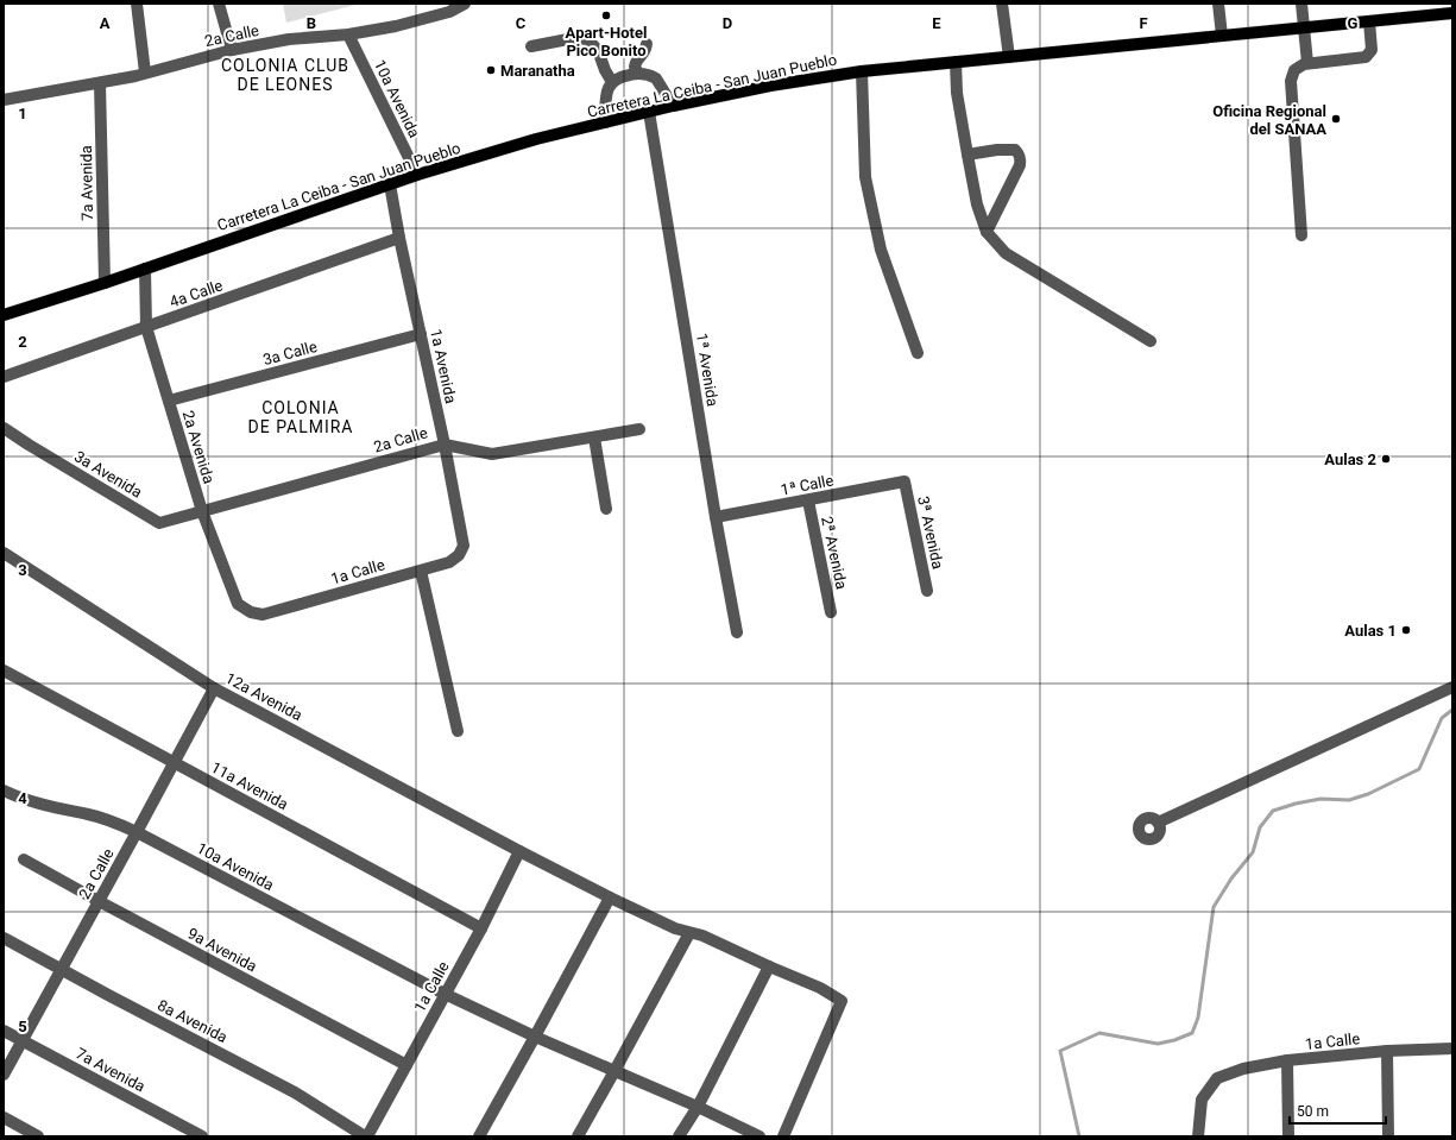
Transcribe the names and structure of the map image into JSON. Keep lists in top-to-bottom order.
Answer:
{
  "streets": {
    "main road": ["Carretera La Ceiba - San Juan Pueblo"],
    "street": [
      "2a Calle",
      "10a Avenida",
      "7a Avenida",
      "4a Calle",
      "3a Calle",
      "1a Avenida",
      "1ª Avenida",
      "2a Avenida",
      "3a Avenida",
      "1ª Calle",
      "3ª Avenida",
      "2ª Avenida",
      "1a Calle",
      "12a Avenida",
      "11a Avenida",
      "9a Avenida",
      "8a Avenida"
    ]
  },
  "crossings": [
    ["2a Calle", "10a Avenida"],
    ["2a Calle", "7a Avenida"],
    ["2a Calle", "1a Avenida"],
    ["2a Calle", "2a Avenida"],
    ["2a Calle", "3a Avenida"],
    ["2a Calle", "12a Avenida"],
    ["2a Calle", "11a Avenida"],
    ["2a Calle", "9a Avenida"],
    ["2a Calle", "8a Avenida"],
    ["Carretera La Ceiba - San Juan Pueblo", "10a Avenida"],
    ["Carretera La Ceiba - San Juan Pueblo", "7a Avenida"],
    ["Carretera La Ceiba - San Juan Pueblo", "1a Avenida"],
    ["Carretera La Ceiba - San Juan Pueblo", "1ª Avenida"],
    ["Carretera La Ceiba - San Juan Pueblo", "2a Avenida"],
    ["10a Avenida", "1a Calle"],
    ["4a Calle", "1a Avenida"],
    ["4a Calle", "2a Avenida"],
    ["3a Calle", "1a Avenida"],
    ["3a Calle", "2a Avenida"],
    ["1a Avenida", "1a Calle"],
    ["1ª Avenida", "1ª Calle"],
    ["2a Avenida", "3a Avenida"],
    ["2a Avenida", "1a Calle"],
    ["1ª Calle", "3ª Avenida"],
    ["1ª Calle", "2ª Avenida"],
    ["1a Calle", "12a Avenida"],
    ["1a Calle", "11a Avenida"],
    ["1a Calle", "9a Avenida"],
    ["1a Calle", "8a Avenida"]
  ],
  "districts": ["COLONIA CLUB DE LEONES", "COLONIA DE PALMIRA"],
  "places": [
    "Apart-Hotel Pico Bonito",
    "Maranatha",
    "Oficina Regional del SANAA",
    "Aulas 2",
    "Aulas 1"
  ],
  "scale_bar": "50 m",
  "grid": {
    "columns": [
      "A",
      "B",
      "C",
      "D",
      "E",
      "F",
      "G"
    ],
    "rows": [
      "1",
      "2",
      "3",
      "4",
      "5"
    ]
  }
}
